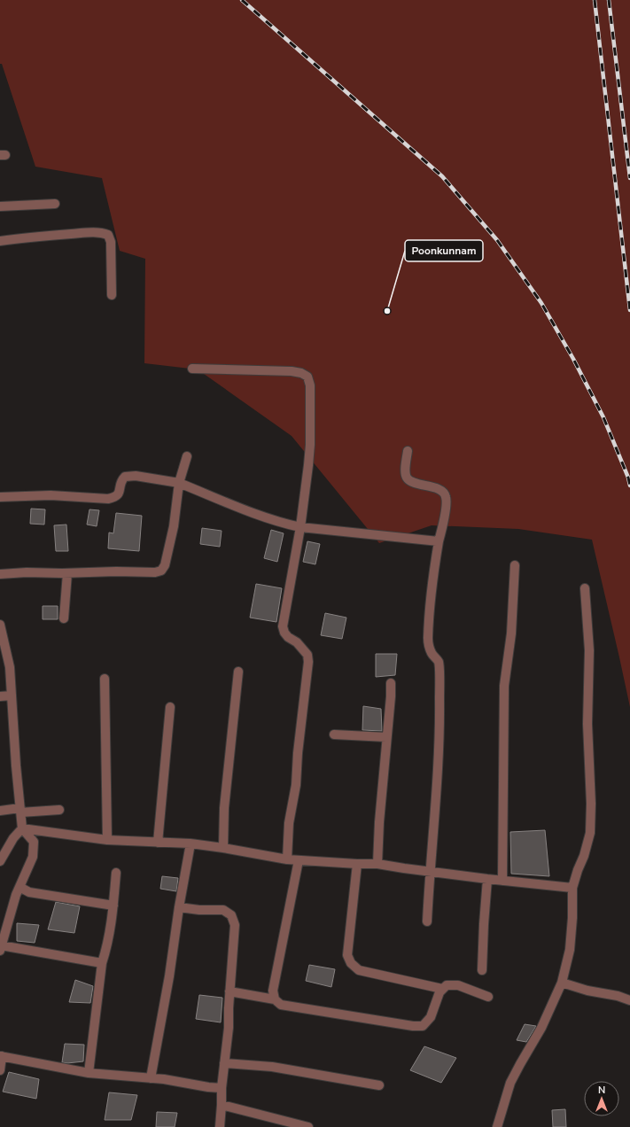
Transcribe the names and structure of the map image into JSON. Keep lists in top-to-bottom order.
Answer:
{
  "places": ["Poonkunnam"],
  "north": "top"
}
